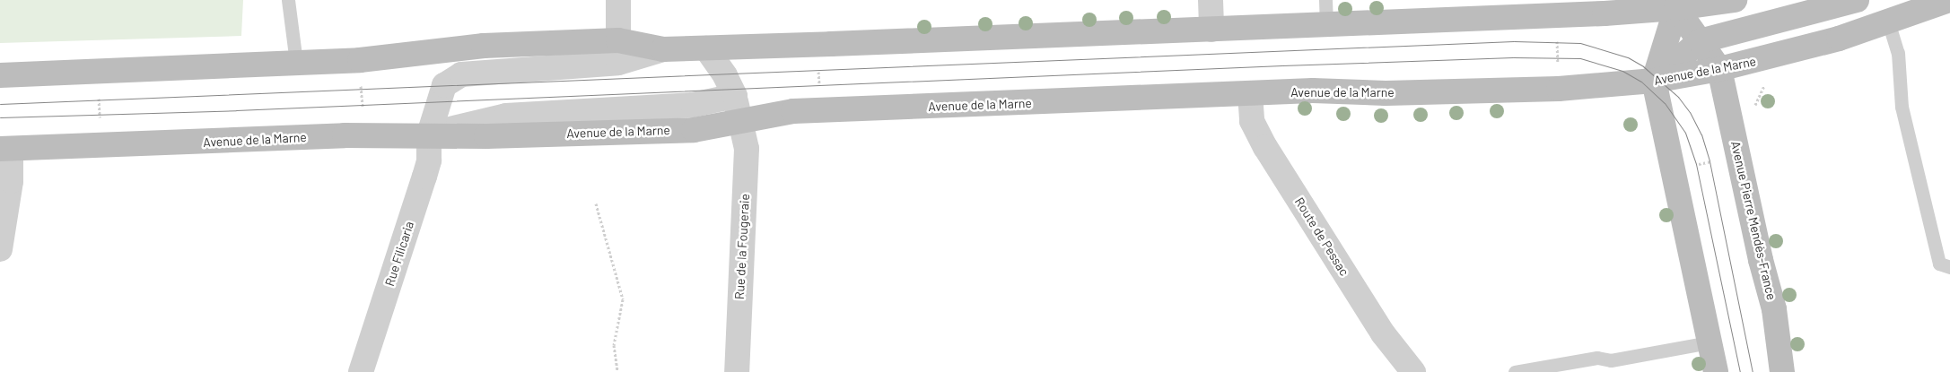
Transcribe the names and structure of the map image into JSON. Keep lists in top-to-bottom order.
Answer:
{
  "streets": {
    "main road": ["Avenue de la Marne", "Avenue Pierre Mendès-France"],
    "street": ["Route de Pessac", "Rue de la Fougeraie", "Rue Filicaria"]
  },
  "crossings": [
    ["Avenue de la Marne", "Avenue Pierre Mendès-France"],
    ["Avenue de la Marne", "Route de Pessac"],
    ["Avenue de la Marne", "Rue de la Fougeraie"],
    ["Avenue de la Marne", "Rue Filicaria"]
  ]
}
